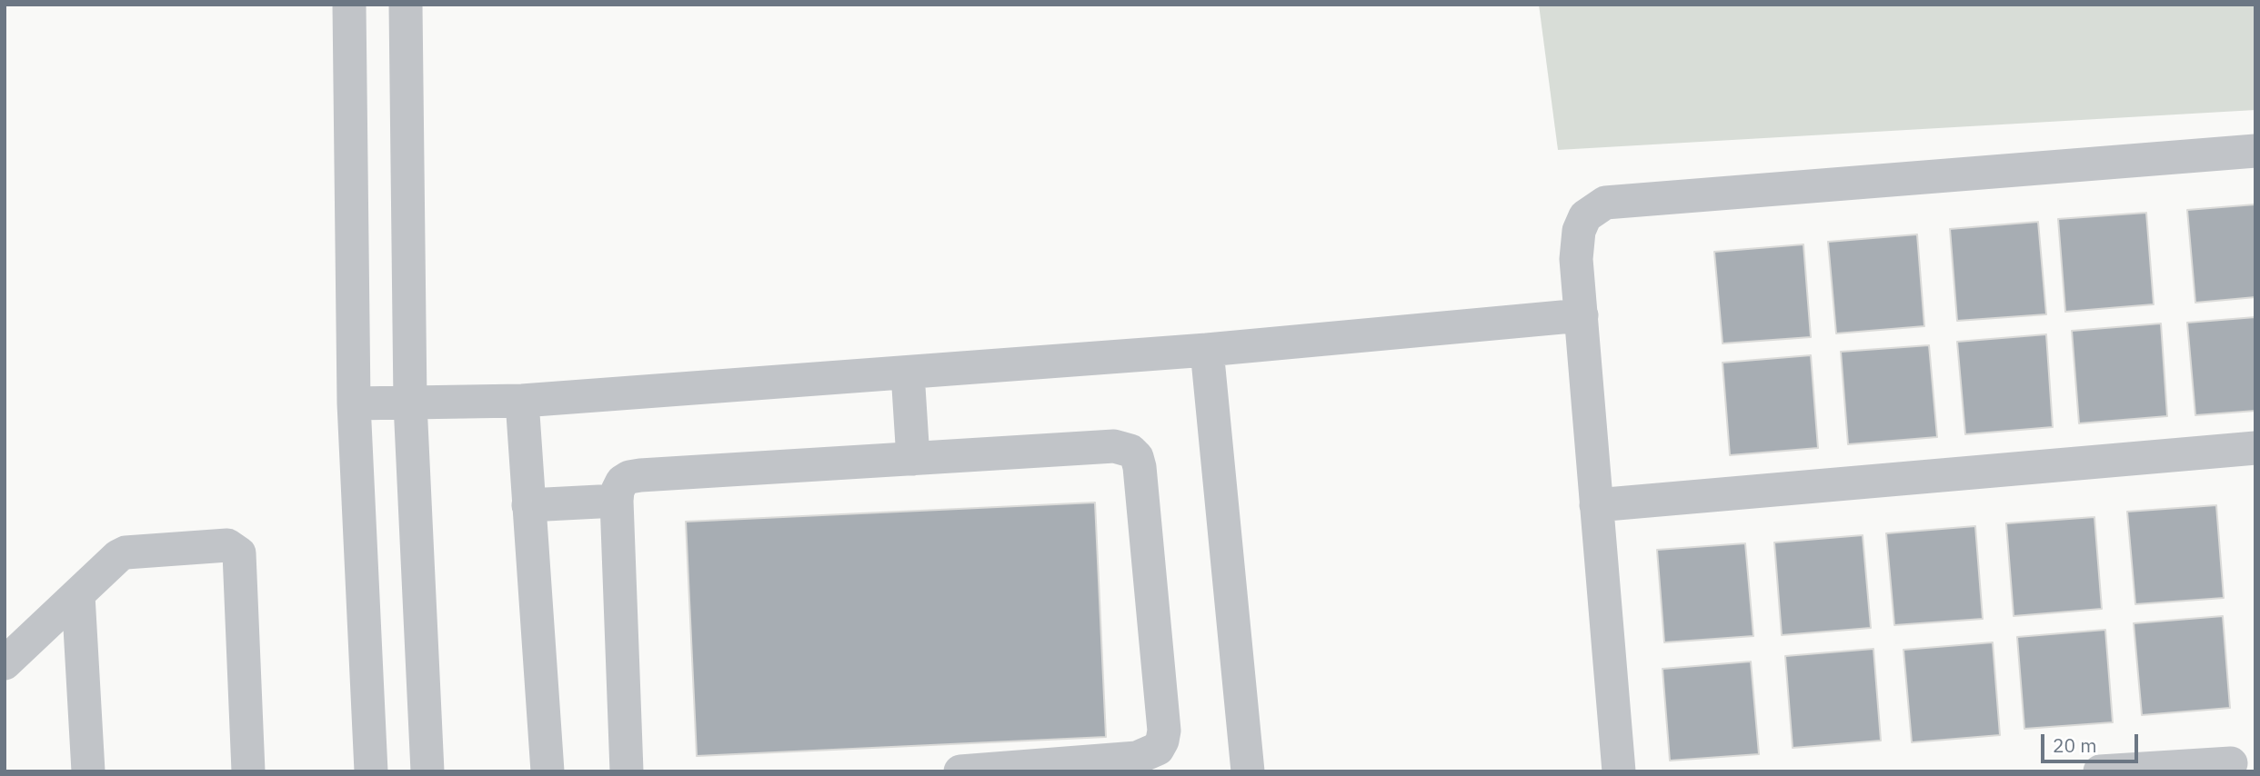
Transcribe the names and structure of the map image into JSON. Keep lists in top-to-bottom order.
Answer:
{
  "scale_bar": "20 m"
}
